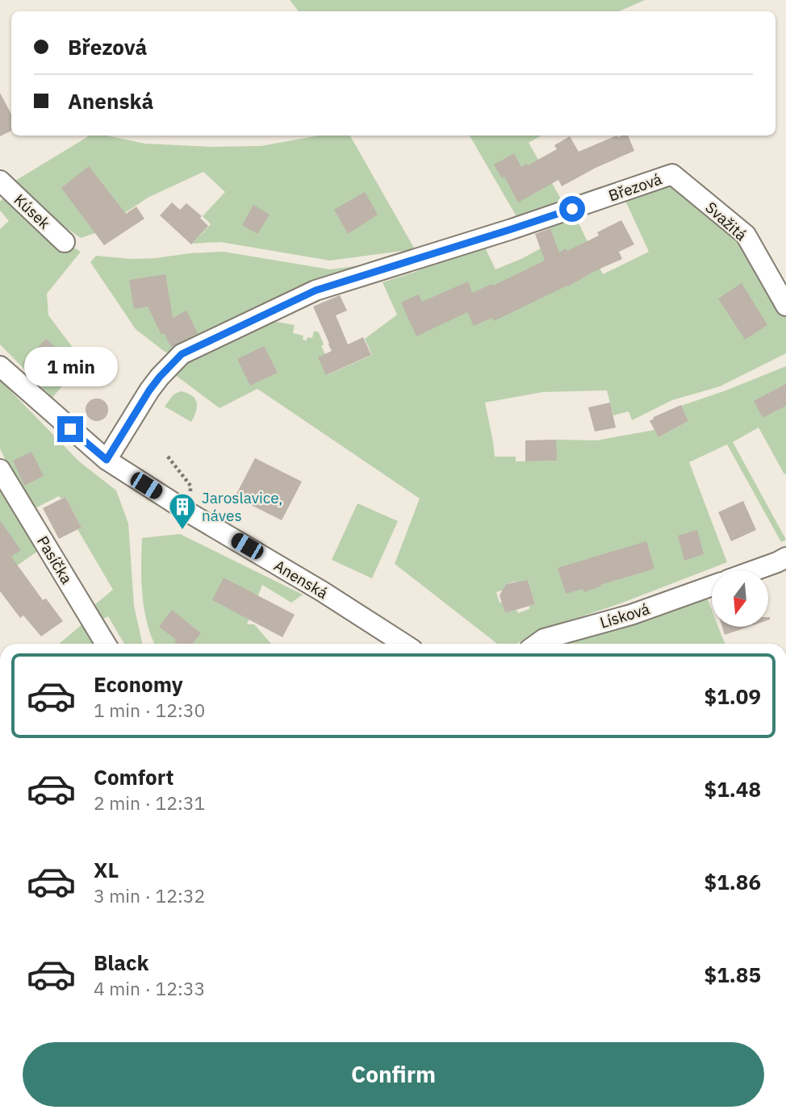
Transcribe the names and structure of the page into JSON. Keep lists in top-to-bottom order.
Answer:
{
  "streets": {
    "street": [
      "Březová",
      "Kúsek",
      "Svažitá",
      "Pasíčka",
      "Anenská",
      "Lísková"
    ]
  },
  "crossings": [
    ["Březová", "Svažitá"],
    ["Březová", "Anenská"]
  ],
  "places": {
    "building": ["Jaroslavice, náves"]
  },
  "north": "bottom",
  "page": {
    "banner": ["Březová", "Anenská"],
    "bubble": "1 min",
    "list": [
      {
        "name": "Economy",
        "note": "1 min · 12:30",
        "value": "$1.09"
      },
      {
        "name": "Comfort",
        "note": "2 min · 12:31",
        "value": "$1.48"
      },
      {
        "name": "XL",
        "note": "3 min · 12:32",
        "value": "$1.86"
      },
      {
        "name": "Black",
        "note": "4 min · 12:33",
        "value": "$1.85"
      }
    ],
    "buttons": "Confirm"
  }
}
